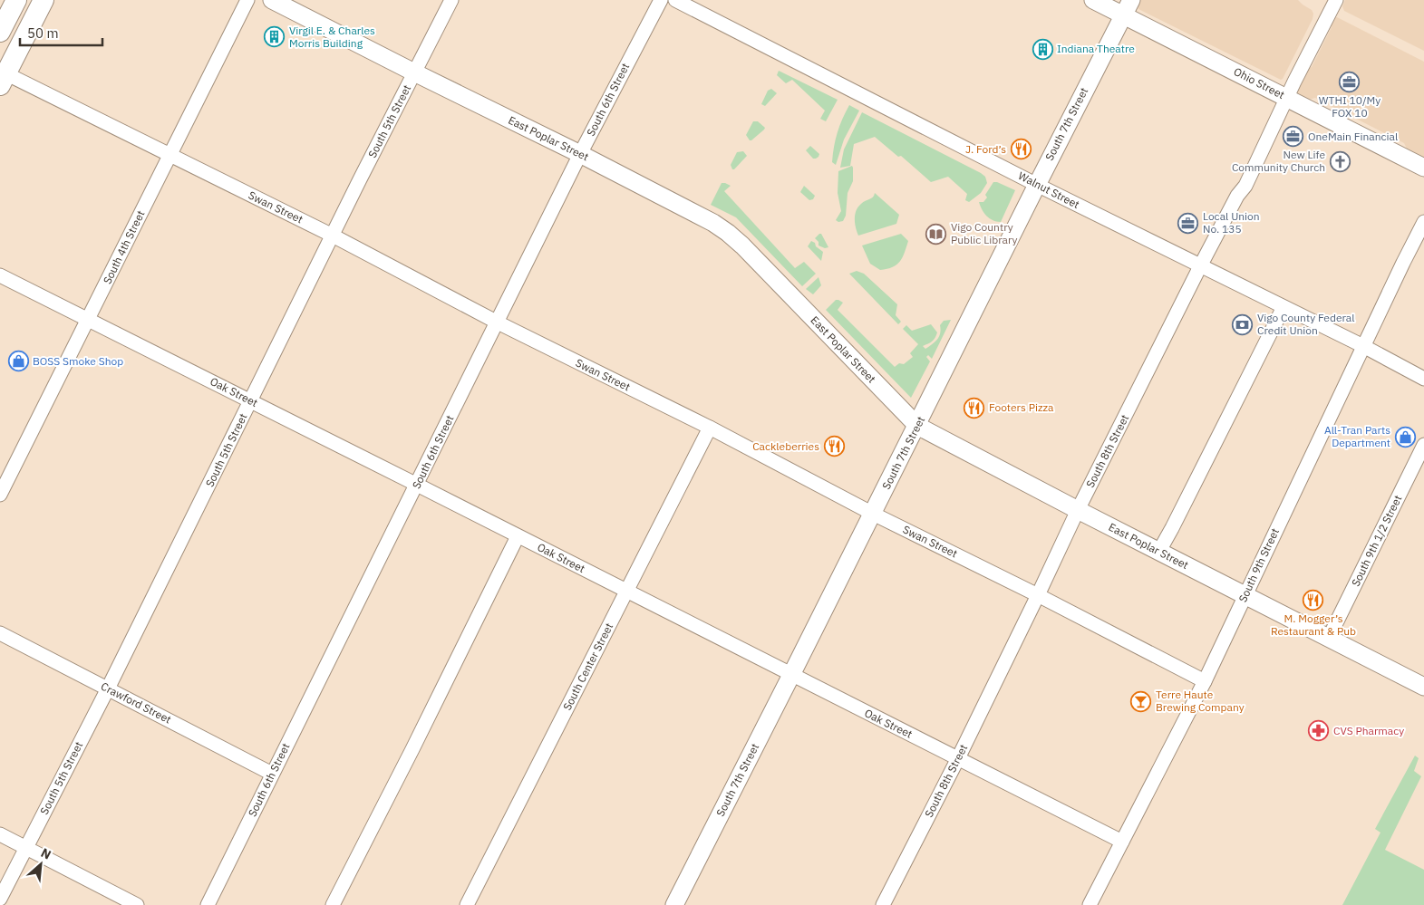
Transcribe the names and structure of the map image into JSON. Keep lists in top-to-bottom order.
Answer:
{
  "streets": {
    "main road": ["Ohio Street", "South 7th Street", "East Poplar Street"],
    "street": [
      "South 6th Street",
      "South 5th Street",
      "Walnut Street",
      "Swan Street",
      "South 4th Street",
      "Oak Street",
      "South 8th Street",
      "South 9th 1/2 Street",
      "South 9th Street",
      "South Center Street",
      "Crawford Street"
    ]
  },
  "crossings": [
    ["Ohio Street", "South 7th Street"],
    ["Ohio Street", "South 8th Street"],
    ["South 6th Street", "East Poplar Street"],
    ["South 6th Street", "Swan Street"],
    ["South 6th Street", "Oak Street"],
    ["South 6th Street", "Crawford Street"],
    ["South 5th Street", "East Poplar Street"],
    ["South 5th Street", "Swan Street"],
    ["South 5th Street", "Oak Street"],
    ["South 5th Street", "Crawford Street"],
    ["South 7th Street", "East Poplar Street"],
    ["South 7th Street", "Walnut Street"],
    ["South 7th Street", "Swan Street"],
    ["South 7th Street", "Oak Street"],
    ["East Poplar Street", "South 8th Street"],
    ["East Poplar Street", "South 9th 1/2 Street"],
    ["East Poplar Street", "South 9th Street"],
    ["Walnut Street", "South 8th Street"],
    ["Walnut Street", "South 9th Street"],
    ["Swan Street", "South 4th Street"],
    ["Swan Street", "South 8th Street"],
    ["Swan Street", "South 9th Street"],
    ["Swan Street", "South Center Street"],
    ["South 4th Street", "Oak Street"],
    ["Oak Street", "South 8th Street"],
    ["Oak Street", "South 9th Street"],
    ["Oak Street", "South Center Street"]
  ],
  "places": {
    "building": ["Virgil E. & Charles Morris Building", "Indiana Theatre"],
    "office": ["WTHI 10/My FOX 10", "OneMain Financial", "Local Union No. 135"],
    "restaurant": [
      "J. Ford’s",
      "Footers Pizza",
      "Cackleberries",
      "M. Mogger’s Restaurant & Pub"
    ],
    "church": ["New Life Community Church"],
    "library": ["Vigo Country Public Library"],
    "bank": ["Vigo County Federal Credit Union"],
    "shop": ["BOSS Smoke Shop", "All-Tran Parts Department"],
    "bar": ["Terre Haute Brewing Company"],
    "pharmacy": ["CVS Pharmacy"]
  },
  "scale_bar": "50 m",
  "north": "top right"
}
